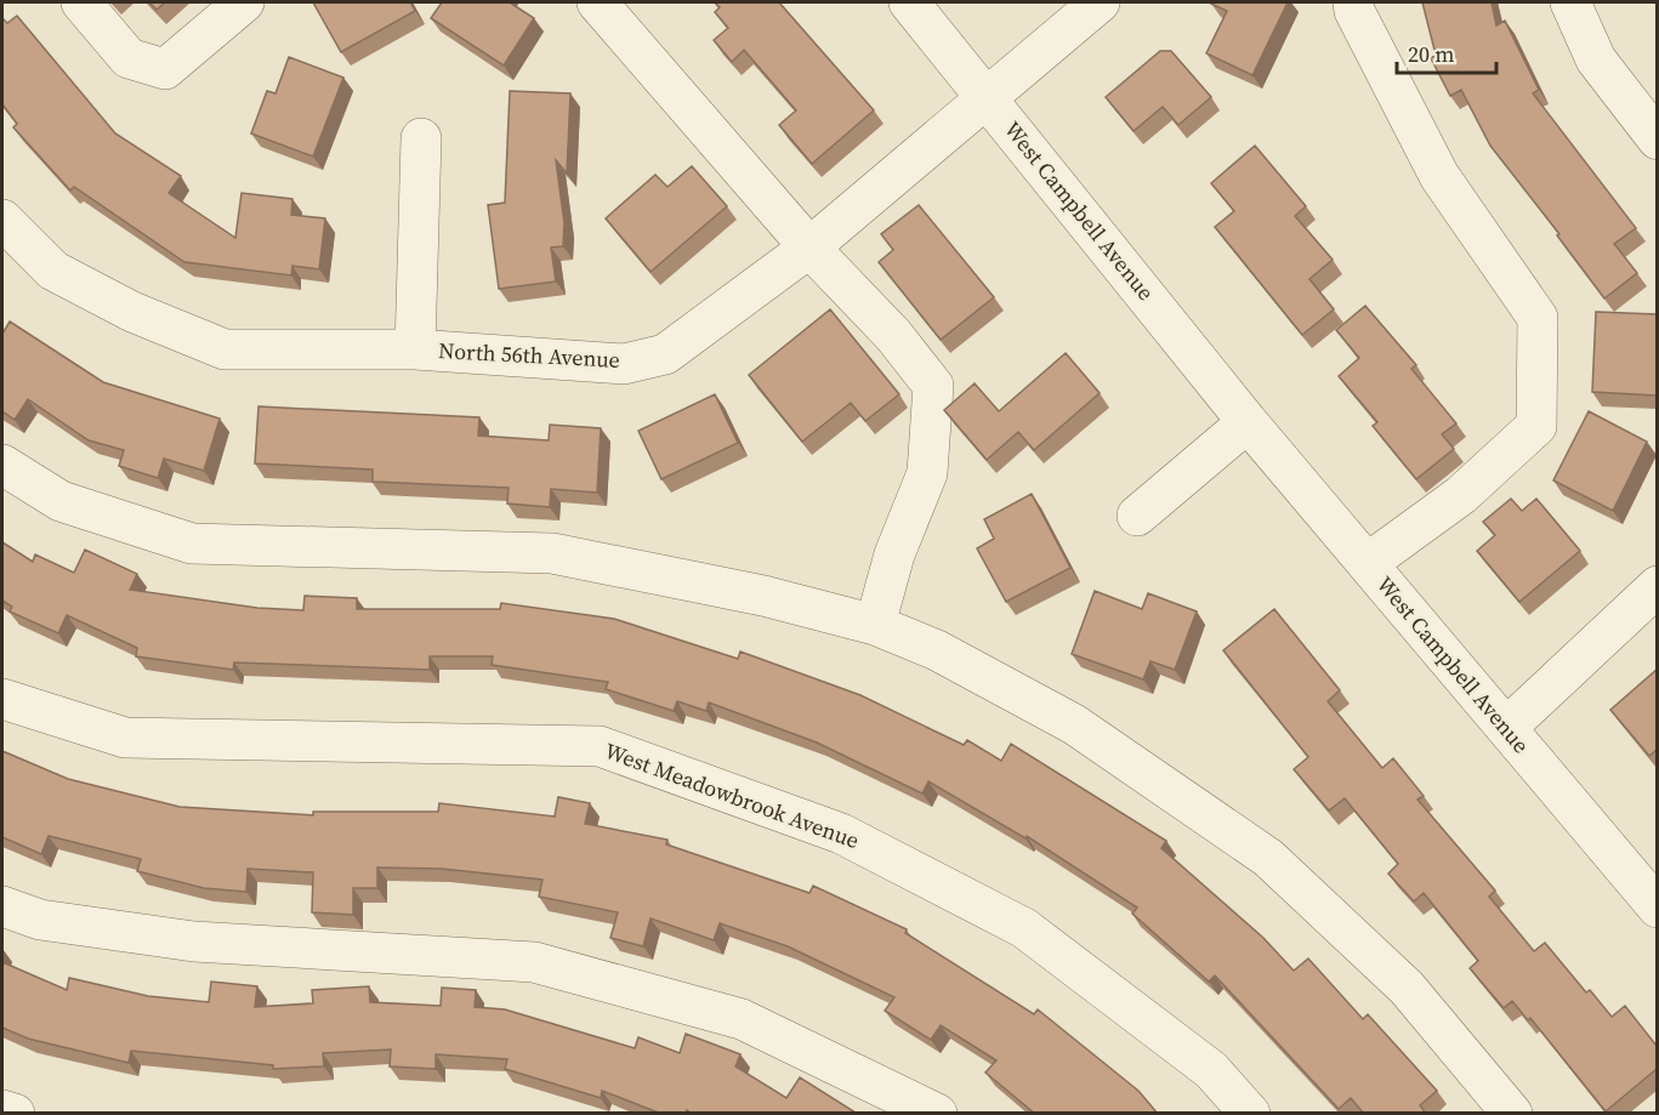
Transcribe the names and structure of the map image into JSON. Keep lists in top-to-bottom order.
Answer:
{
  "streets": {
    "street": ["West Campbell Avenue", "North 56th Avenue", "West Meadowbrook Avenue"]
  },
  "crossings": [
    ["West Campbell Avenue", "North 56th Avenue"]
  ],
  "scale_bar": "20 m"
}
